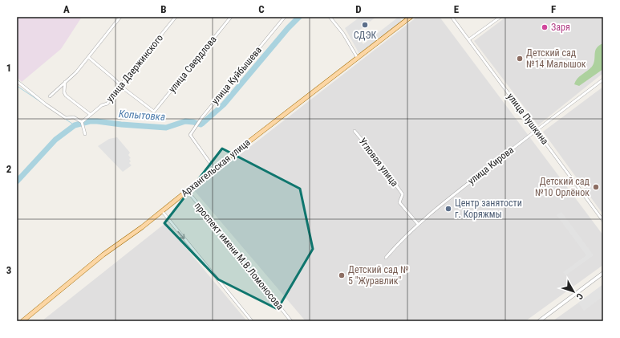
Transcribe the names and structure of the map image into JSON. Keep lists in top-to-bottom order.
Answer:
{
  "streets": {
    "main road": ["Архангельская улица"],
    "street": [
      "улица Свердлова",
      "улица Дзержинского",
      "улица Куйбышева",
      "улица Пушкина",
      "Угловая улица",
      "улица Кирова",
      "проспект имени М.В.Ломоносова"
    ]
  },
  "crossings": [
    ["улица Свердлова", "улица Дзержинского"],
    ["улица Куйбышева", "Архангельская улица"],
    ["улица Пушкина", "улица Кирова"],
    ["Угловая улица", "улица Кирова"],
    ["Архангельская улица", "проспект имени М.В.Ломоносова"]
  ],
  "water": ["Копытовка"],
  "places": [
    "СДЭК",
    "Заря",
    "Детский сад №14 Малышок",
    "Детский сад №10 Орлёнок",
    "Центр занятости г. Коряжмы",
    "Детский сад № 5 \"Журавлик\""
  ],
  "north": "bottom right",
  "grid": {
    "columns": [
      "A",
      "B",
      "C",
      "D",
      "E",
      "F"
    ],
    "rows": ["1", "2", "3"]
  }
}
